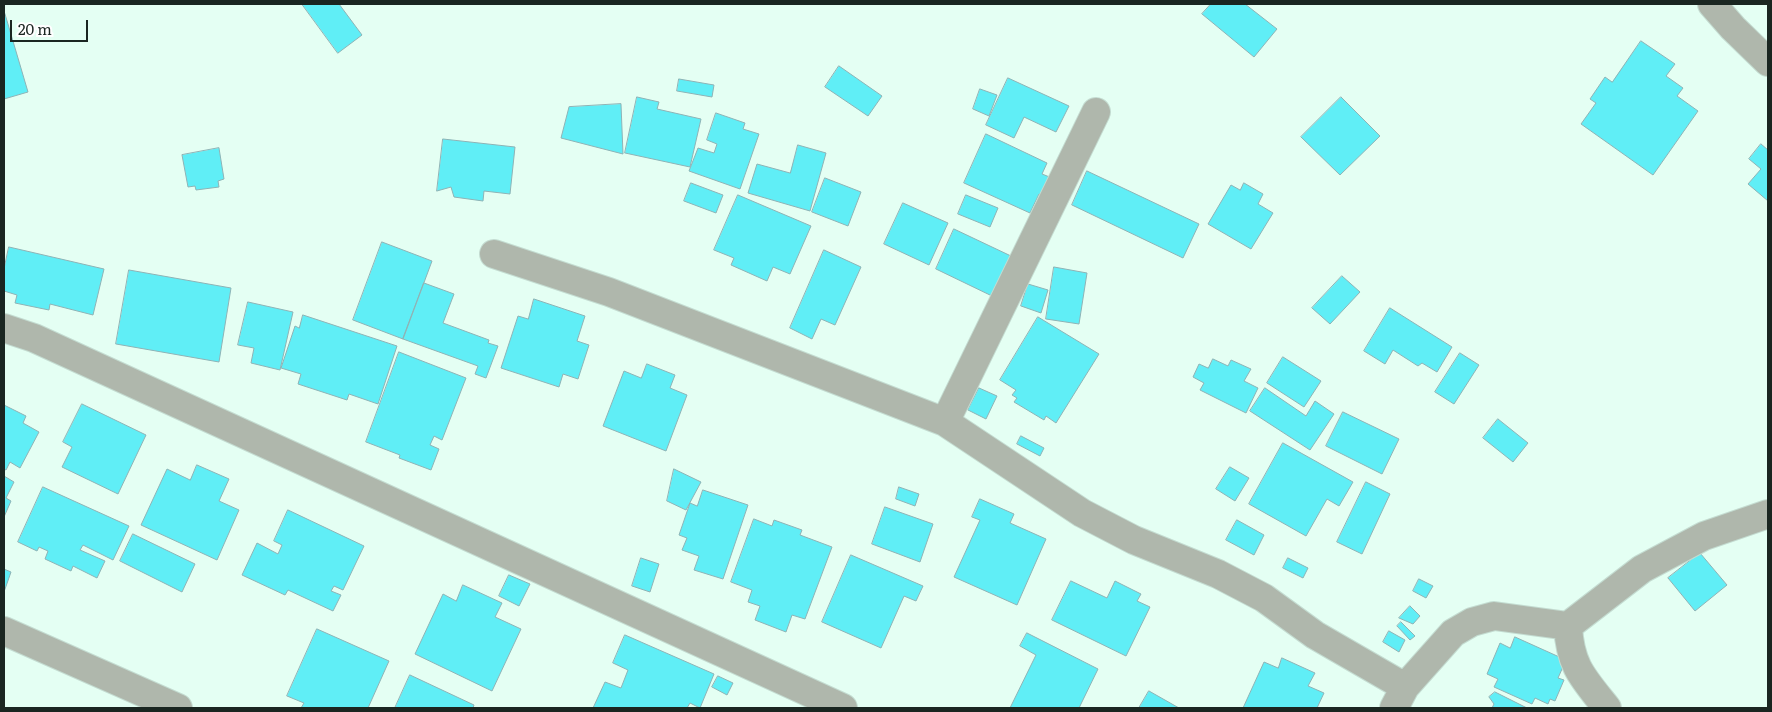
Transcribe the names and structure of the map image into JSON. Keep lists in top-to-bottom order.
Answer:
{
  "scale_bar": "20 m"
}
